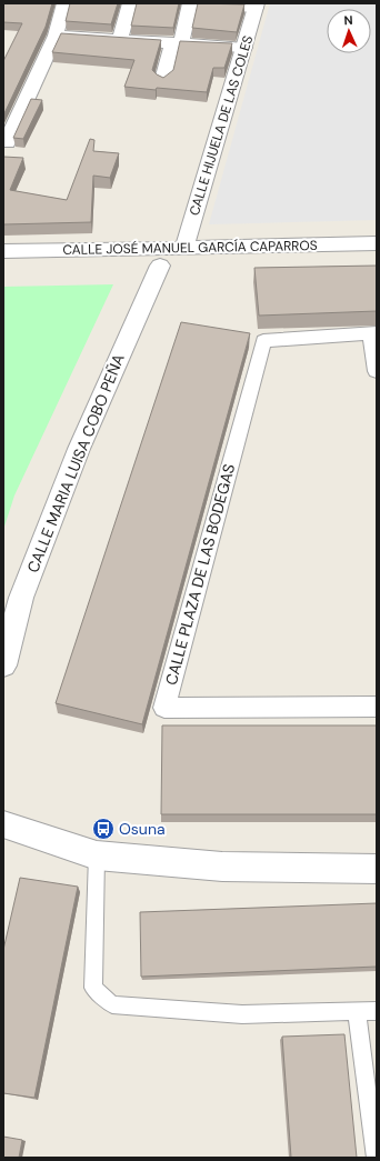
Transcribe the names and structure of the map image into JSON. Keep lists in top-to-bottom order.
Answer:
{
  "streets": {
    "street": [
      "CALLE HIJUELA DE LAS COLES",
      "CALLE JOSÉ MANUEL GARCÍA CAPARROS",
      "CALLE MARIA LUISA COBO PEÑA",
      "CALLE PLAZA DE LAS BODEGAS"
    ]
  },
  "crossings": [
    ["CALLE HIJUELA DE LAS COLES", "CALLE JOSÉ MANUEL GARCÍA CAPARROS"],
    ["CALLE JOSÉ MANUEL GARCÍA CAPARROS", "CALLE MARIA LUISA COBO PEÑA"]
  ],
  "places": {
    "bus stop": ["Osuna"]
  },
  "north": "top"
}
